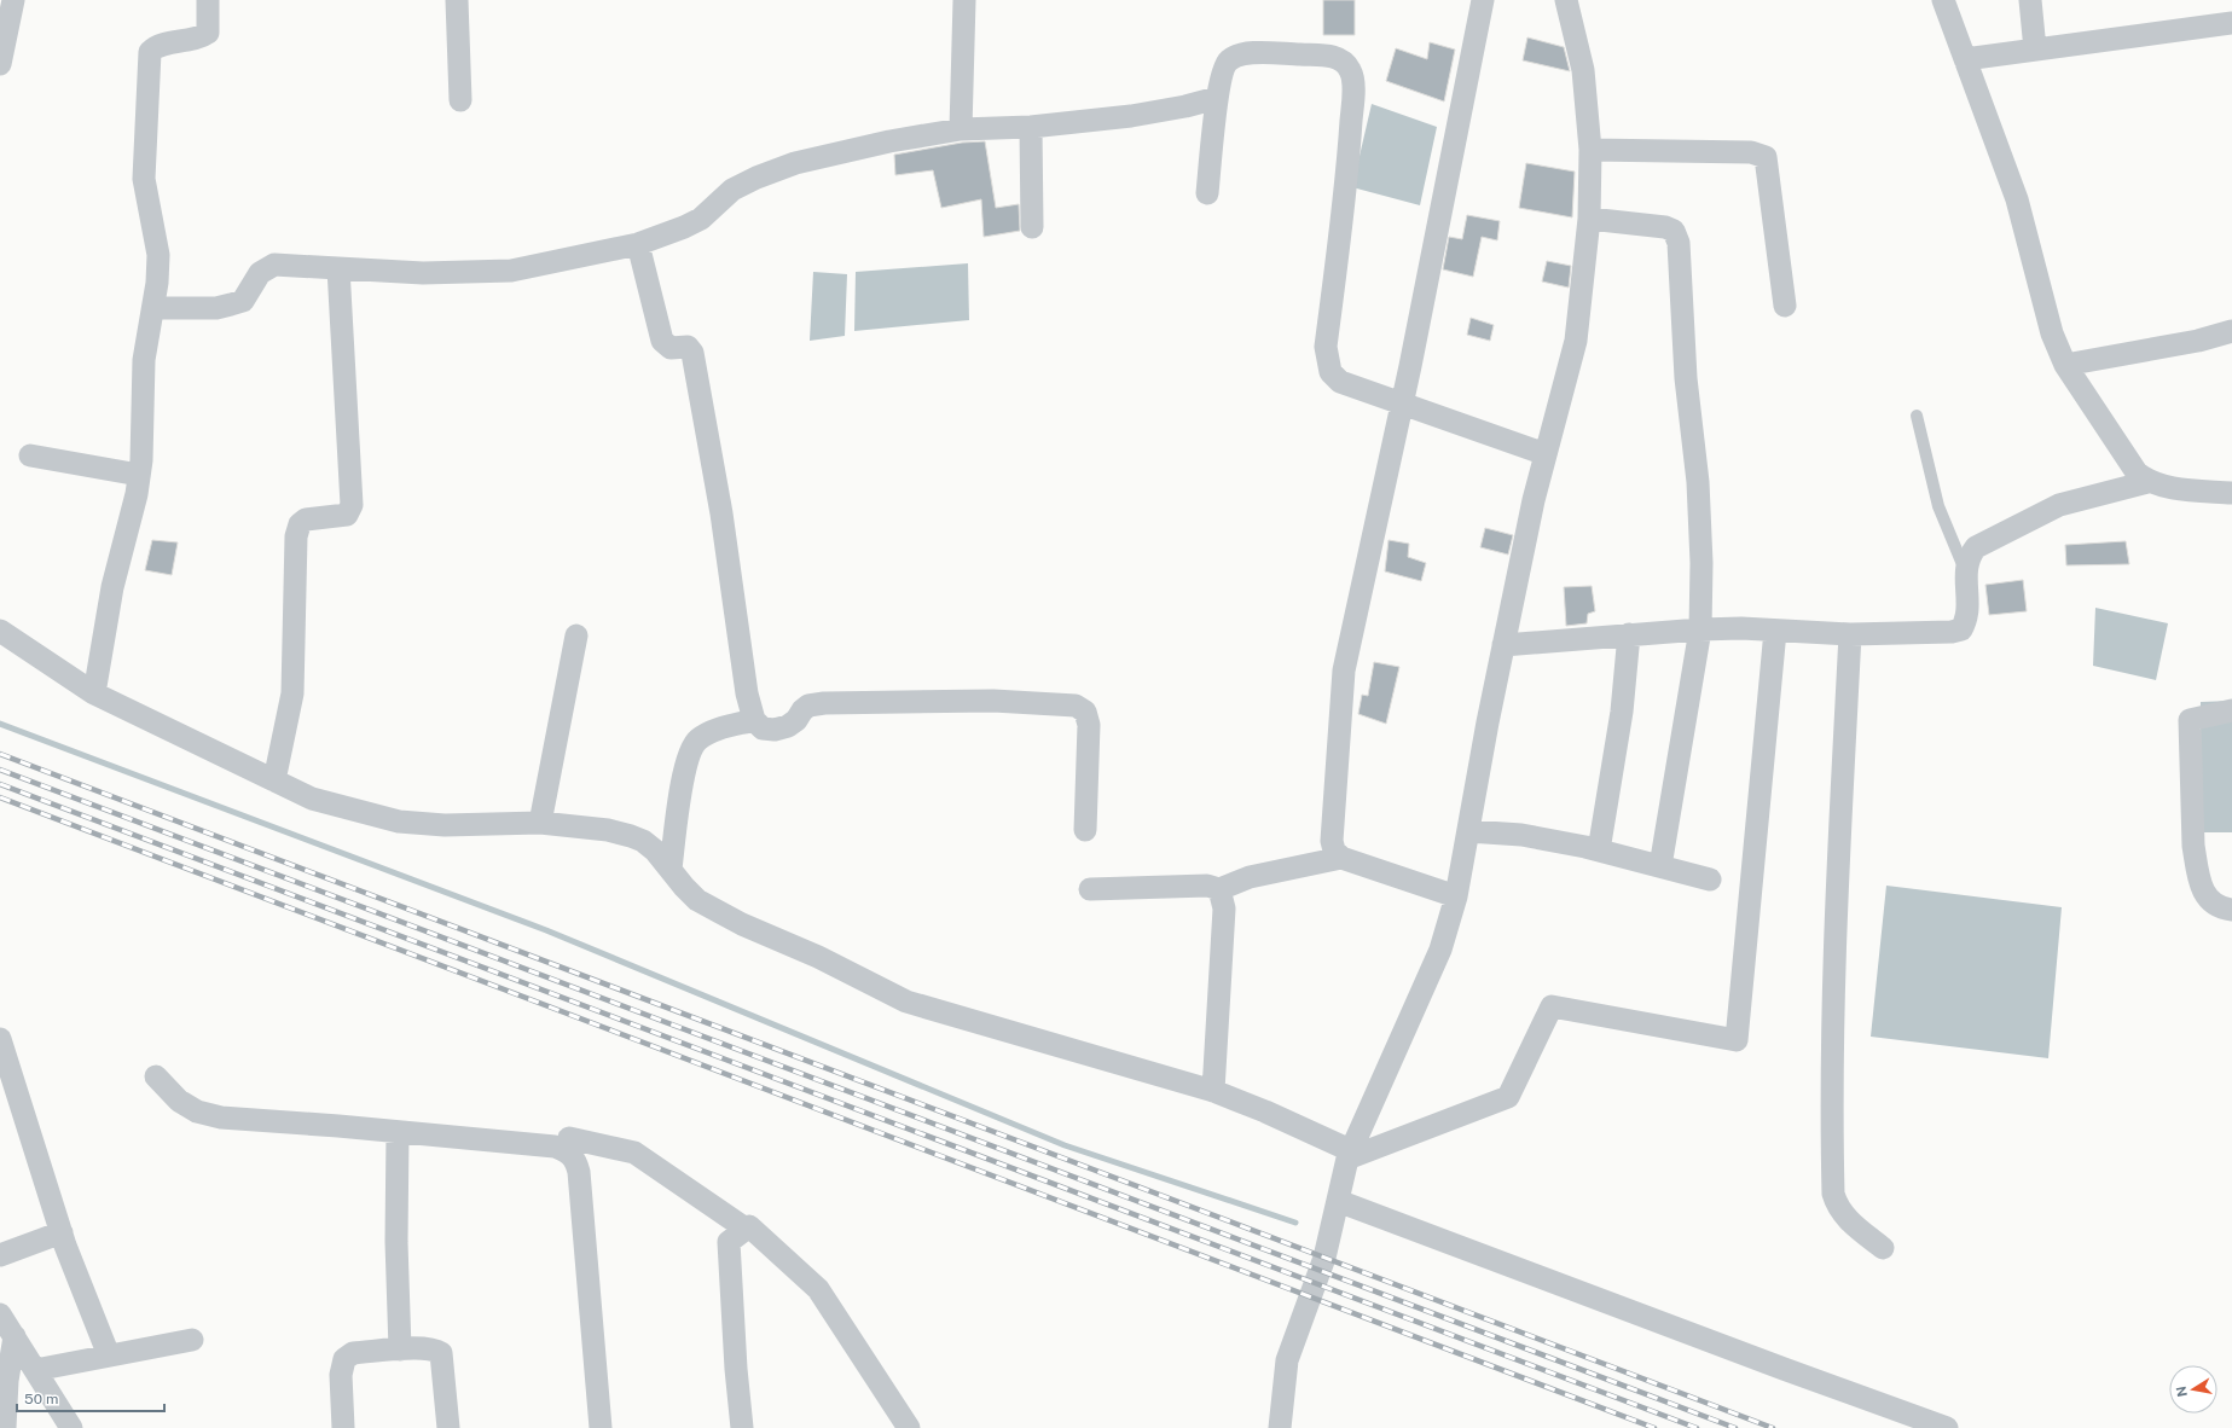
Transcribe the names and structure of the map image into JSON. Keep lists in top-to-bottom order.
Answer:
{
  "scale_bar": "50 m",
  "north": "left"
}
